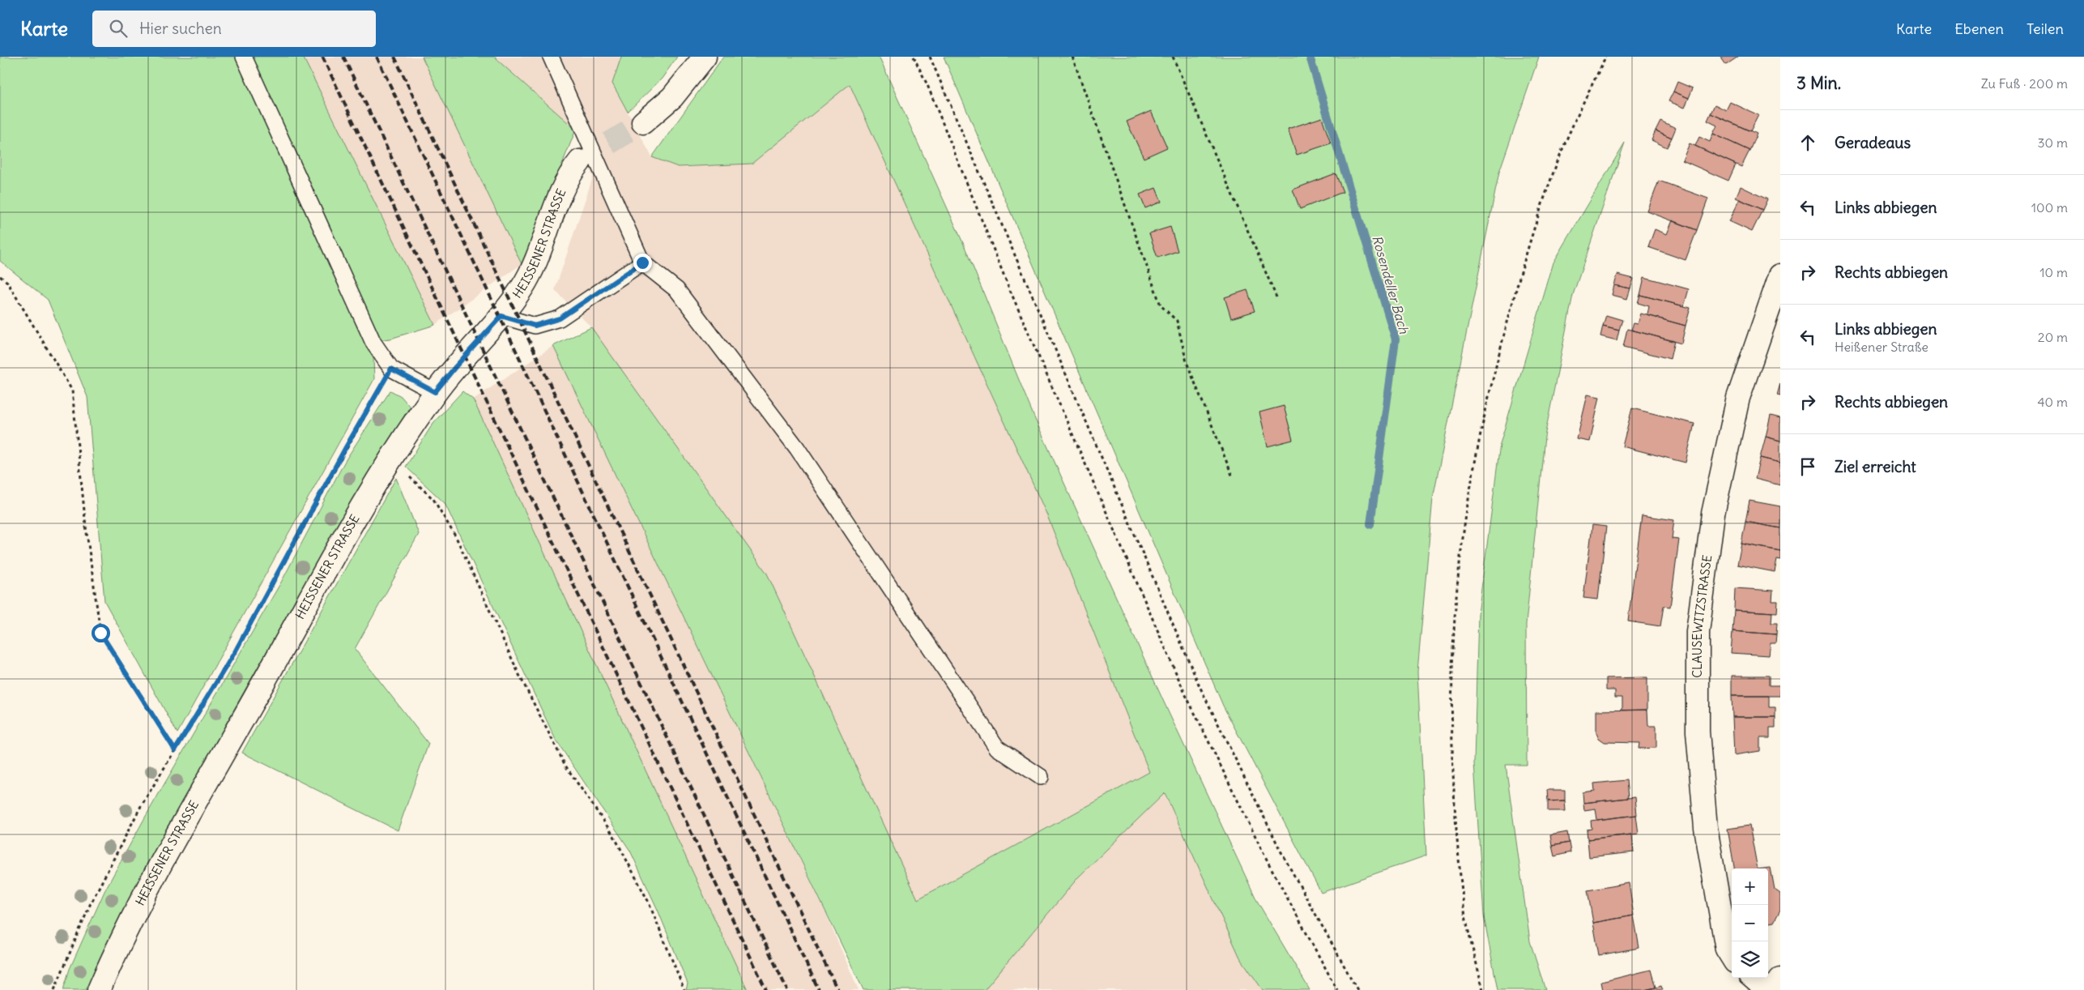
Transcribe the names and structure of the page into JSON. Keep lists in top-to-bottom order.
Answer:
{
  "streets": {
    "street": ["HEISSENER STRASSE", "CLAUSEWITZSTRASSE"]
  },
  "water": ["Rosendeller Bach"],
  "page": {
    "header": "Karte",
    "search": "Hier suchen",
    "nav": ["Karte", "Ebenen", "Teilen"],
    "heading": ["3 Min.", "Zu Fuß · 200 m"],
    "list": [
      ["Geradeaus", "30 m"],
      ["Links abbiegen", "100 m"],
      ["Rechts abbiegen", "10 m"],
      ["Links abbiegen", "Heißener Straße", "20 m"],
      ["Rechts abbiegen", "40 m"],
      "Ziel erreicht"
    ],
    "map_buttons": ["+", "−"]
  }
}
